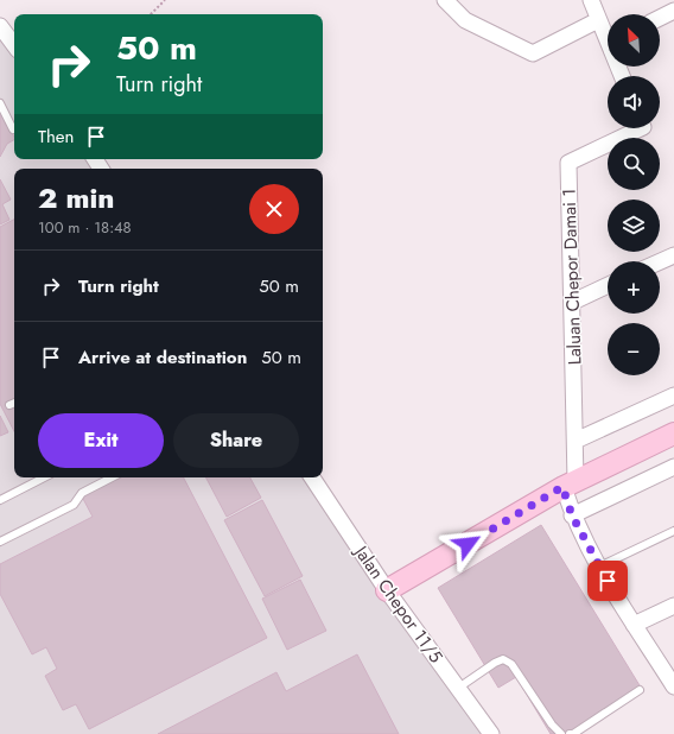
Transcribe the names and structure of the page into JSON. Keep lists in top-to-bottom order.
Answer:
{
  "streets": {
    "street": ["Laluan Chepor Damai 1", "Jalan Chepor 11/5"]
  },
  "north": "top left",
  "page": {
    "map_buttons": ["+", "−"],
    "turn": ["50 m", "Turn right"],
    "then": "Then",
    "heading": ["2 min", "100 m · 18:48"],
    "list": [
      {
        "name": "Turn right",
        "value": "50 m"
      },
      {
        "name": "Arrive at destination",
        "value": "50 m"
      }
    ],
    "buttons": ["Exit", "Share"]
  }
}
